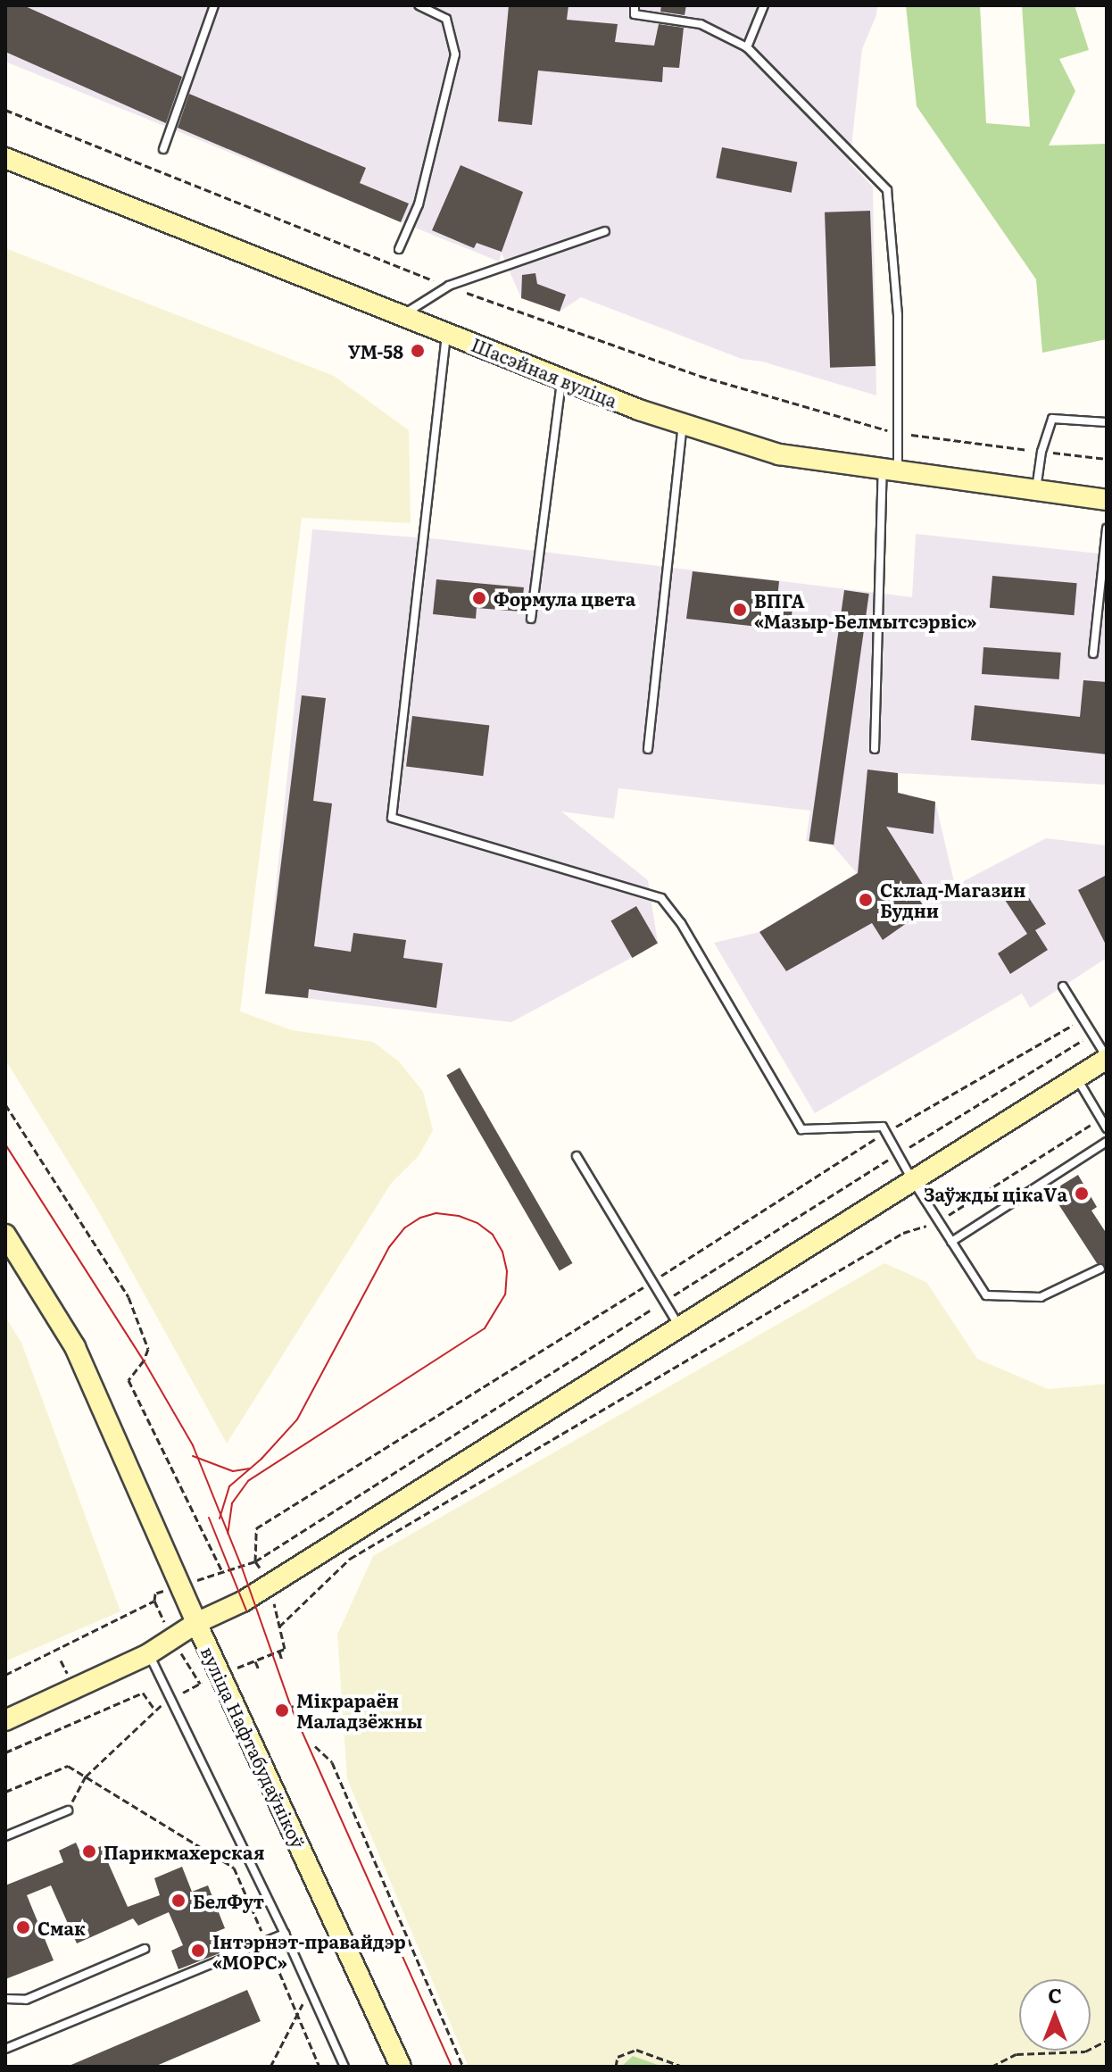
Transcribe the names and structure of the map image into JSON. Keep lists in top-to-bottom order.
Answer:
{
  "streets": {
    "main road": ["Шасэйная вуліца", "вуліца Нафтабудаўнікоў"]
  },
  "places": [
    "УМ-58",
    "Формула цвета",
    "ВПГА «Мазыр-Белмытсэрвіс»",
    "Склад-Магазин Будни",
    "Заўжды цікаVа",
    "Мікрараён Маладзёжны",
    "Парикмахерская",
    "БелФут",
    "Смак",
    "Інтэрнэт-правайдэр «МОРС»"
  ],
  "north": "top"
}
